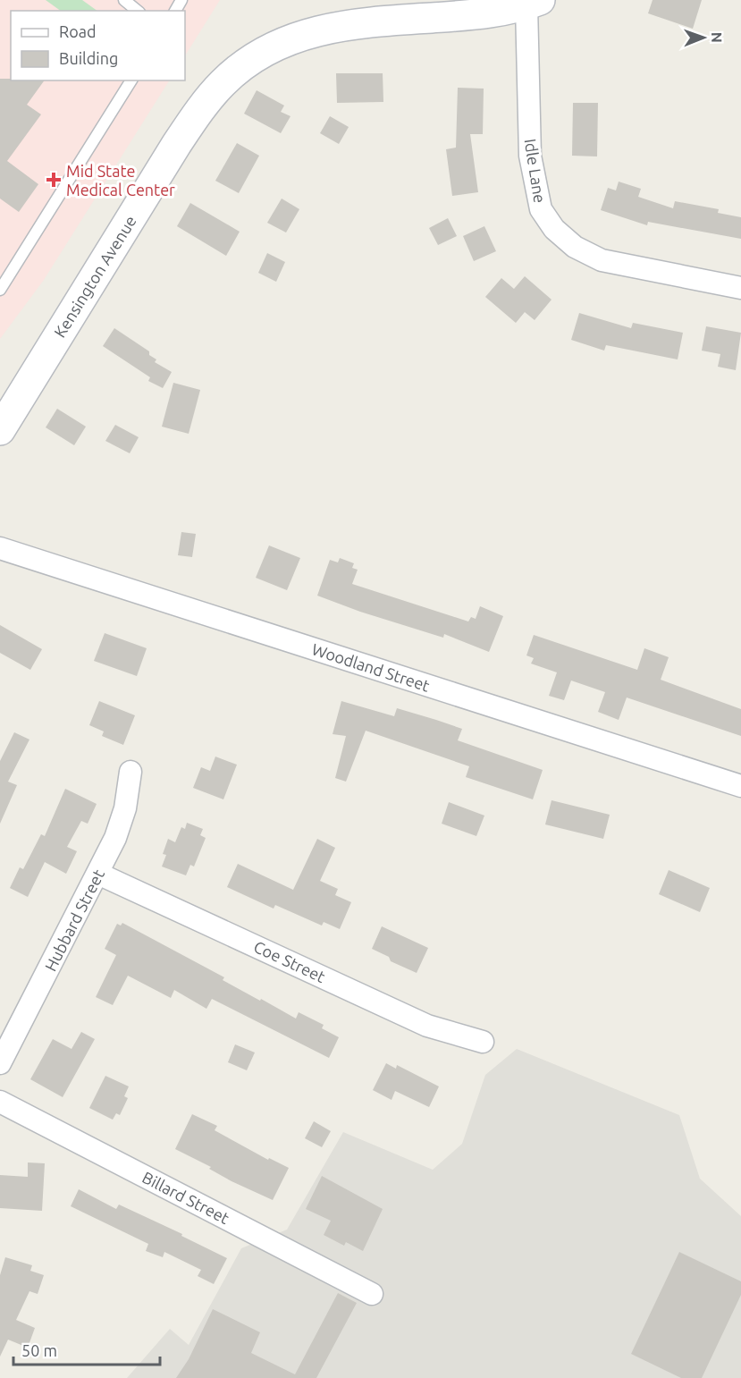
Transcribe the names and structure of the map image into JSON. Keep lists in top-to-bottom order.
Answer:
{
  "streets": {
    "main road": ["Kensington Avenue"],
    "street": [
      "Idle Lane",
      "Woodland Street",
      "Hubbard Street",
      "Coe Street",
      "Billard Street"
    ]
  },
  "crossings": [
    ["Idle Lane", "Kensington Avenue"],
    ["Hubbard Street", "Coe Street"]
  ],
  "places": {
    "health": ["Mid State Medical Center"]
  },
  "legend": ["Road", "Building"],
  "scale_bar": "50 m",
  "north": "right"
}
